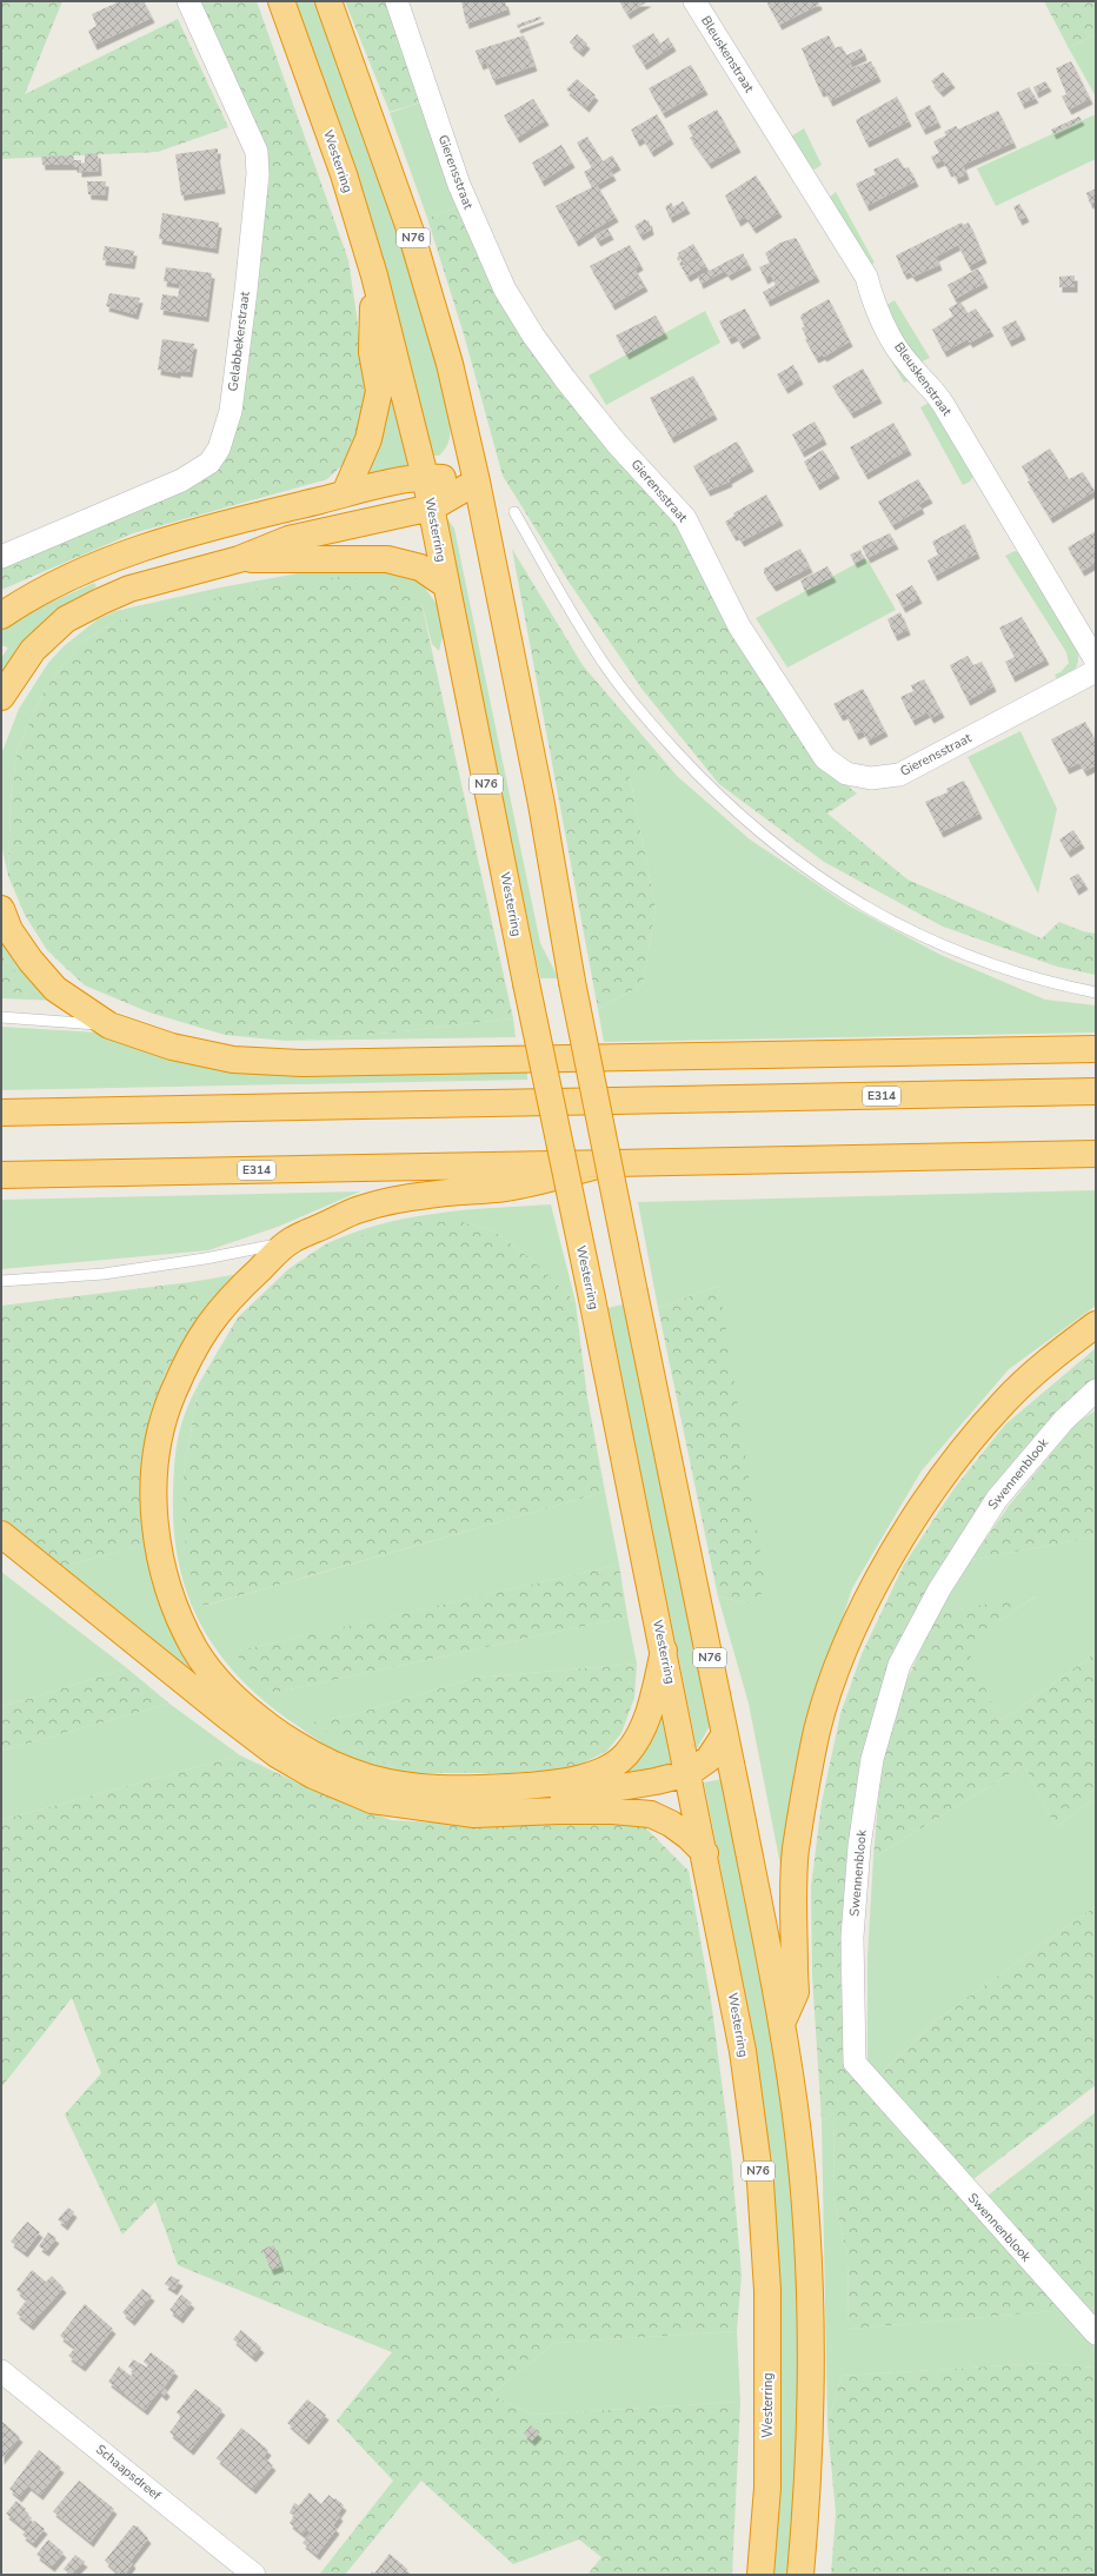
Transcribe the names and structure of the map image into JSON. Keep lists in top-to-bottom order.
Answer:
{
  "streets": {
    "highway": ["Westerring", "N76", "E314"],
    "street": [
      "Bleuskenstraat",
      "Gierensstraat",
      "Gelabbekerstraat",
      "Swennenblook",
      "Schaapsdreef"
    ]
  }
}
